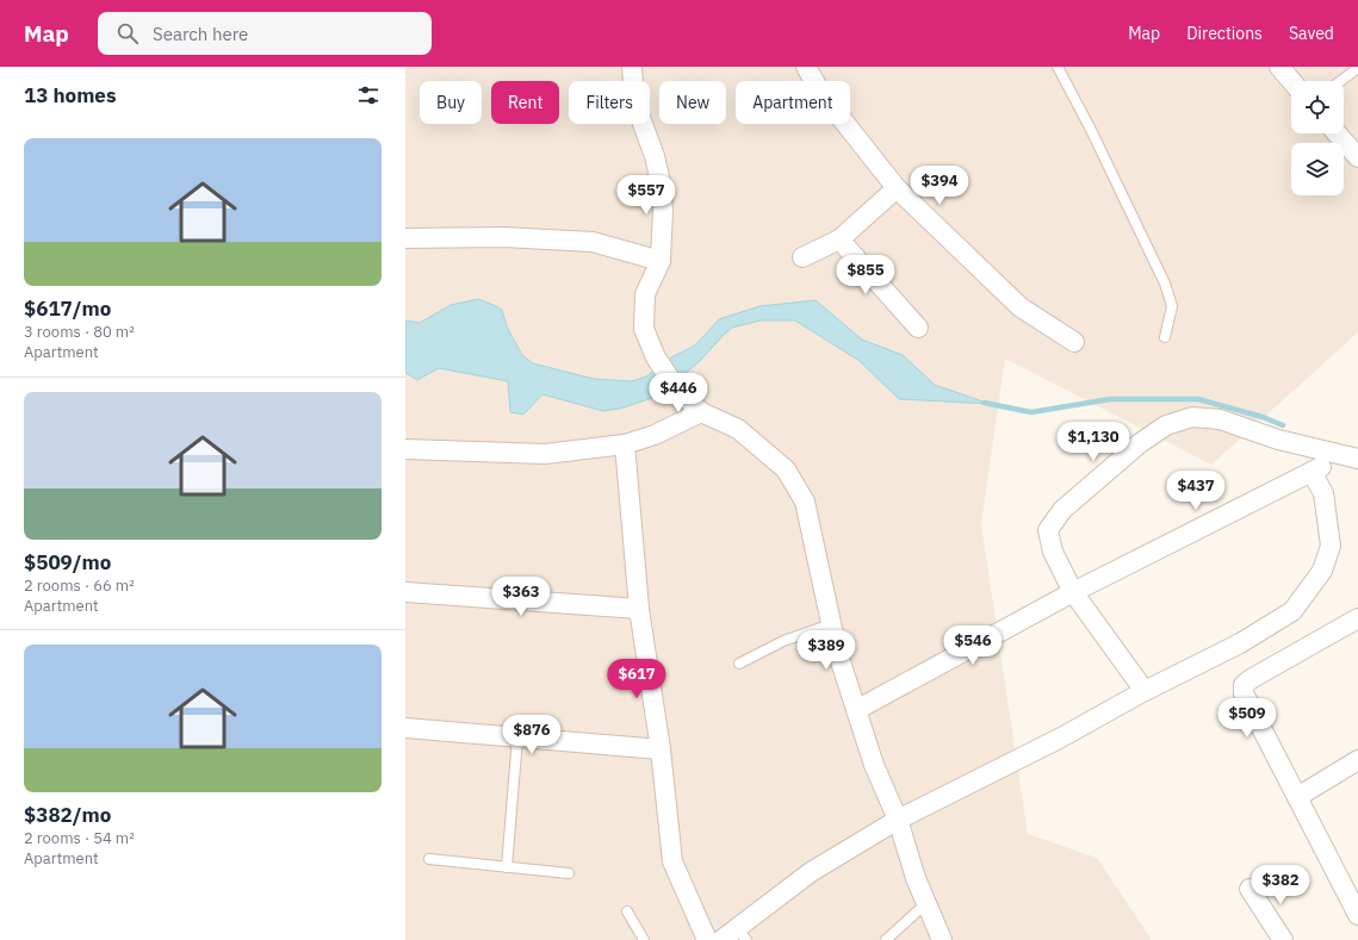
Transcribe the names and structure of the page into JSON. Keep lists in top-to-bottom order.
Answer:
{
  "page": {
    "header": "Map",
    "search": "Search here",
    "nav": ["Map", "Directions", "Saved"],
    "heading": "13 homes",
    "chip": [
      "Buy",
      "Rent",
      "Filters",
      "New",
      "Apartment"
    ],
    "list": [
      {
        "name": "$617/mo",
        "note": "3 rooms · 80 m² · Apartment"
      },
      {
        "name": "$509/mo",
        "note": "2 rooms · 66 m² · Apartment"
      },
      {
        "name": "$382/mo",
        "note": "2 rooms · 54 m² · Apartment"
      }
    ],
    "price": [
      "$394",
      "$557",
      "$855",
      "$446",
      "$1,130",
      "$437",
      "$363",
      "$546",
      "$389",
      "$617",
      "$509",
      "$876",
      "$382"
    ]
  }
}
